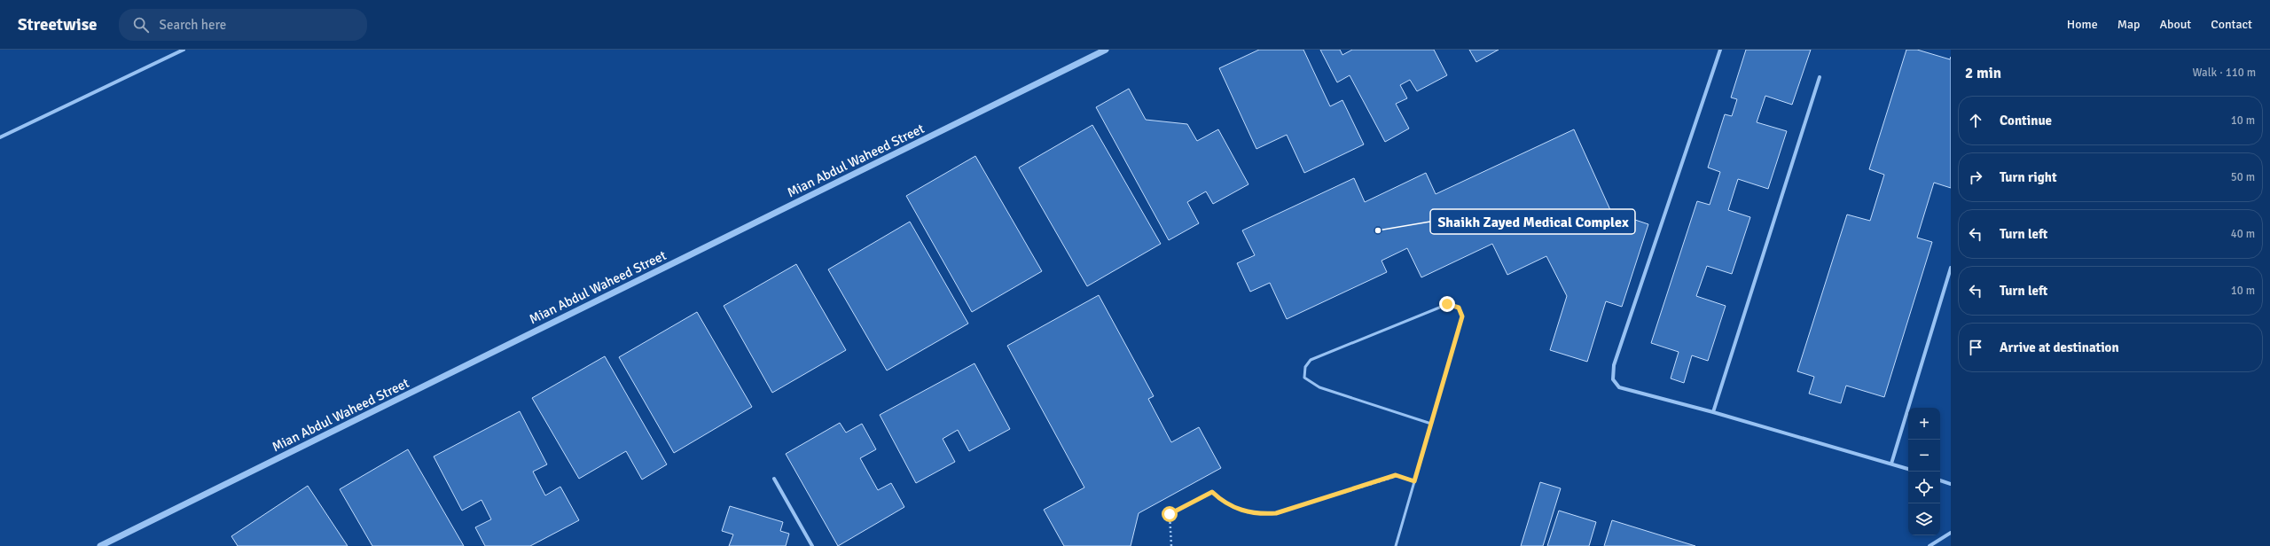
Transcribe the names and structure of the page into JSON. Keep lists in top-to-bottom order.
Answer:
{
  "streets": {
    "street": ["Mian Abdul Waheed Street"]
  },
  "places": ["Shaikh Zayed Medical Complex"],
  "page": {
    "header": "Streetwise",
    "search": "Search here",
    "nav": [
      "Home",
      "Map",
      "About",
      "Contact"
    ],
    "heading": ["2 min", "Walk · 110 m"],
    "list": [
      ["Continue", "10 m"],
      ["Turn right", "50 m"],
      ["Turn left", "40 m"],
      ["Turn left", "10 m"],
      "Arrive at destination"
    ],
    "map_buttons": ["+", "−"]
  }
}
